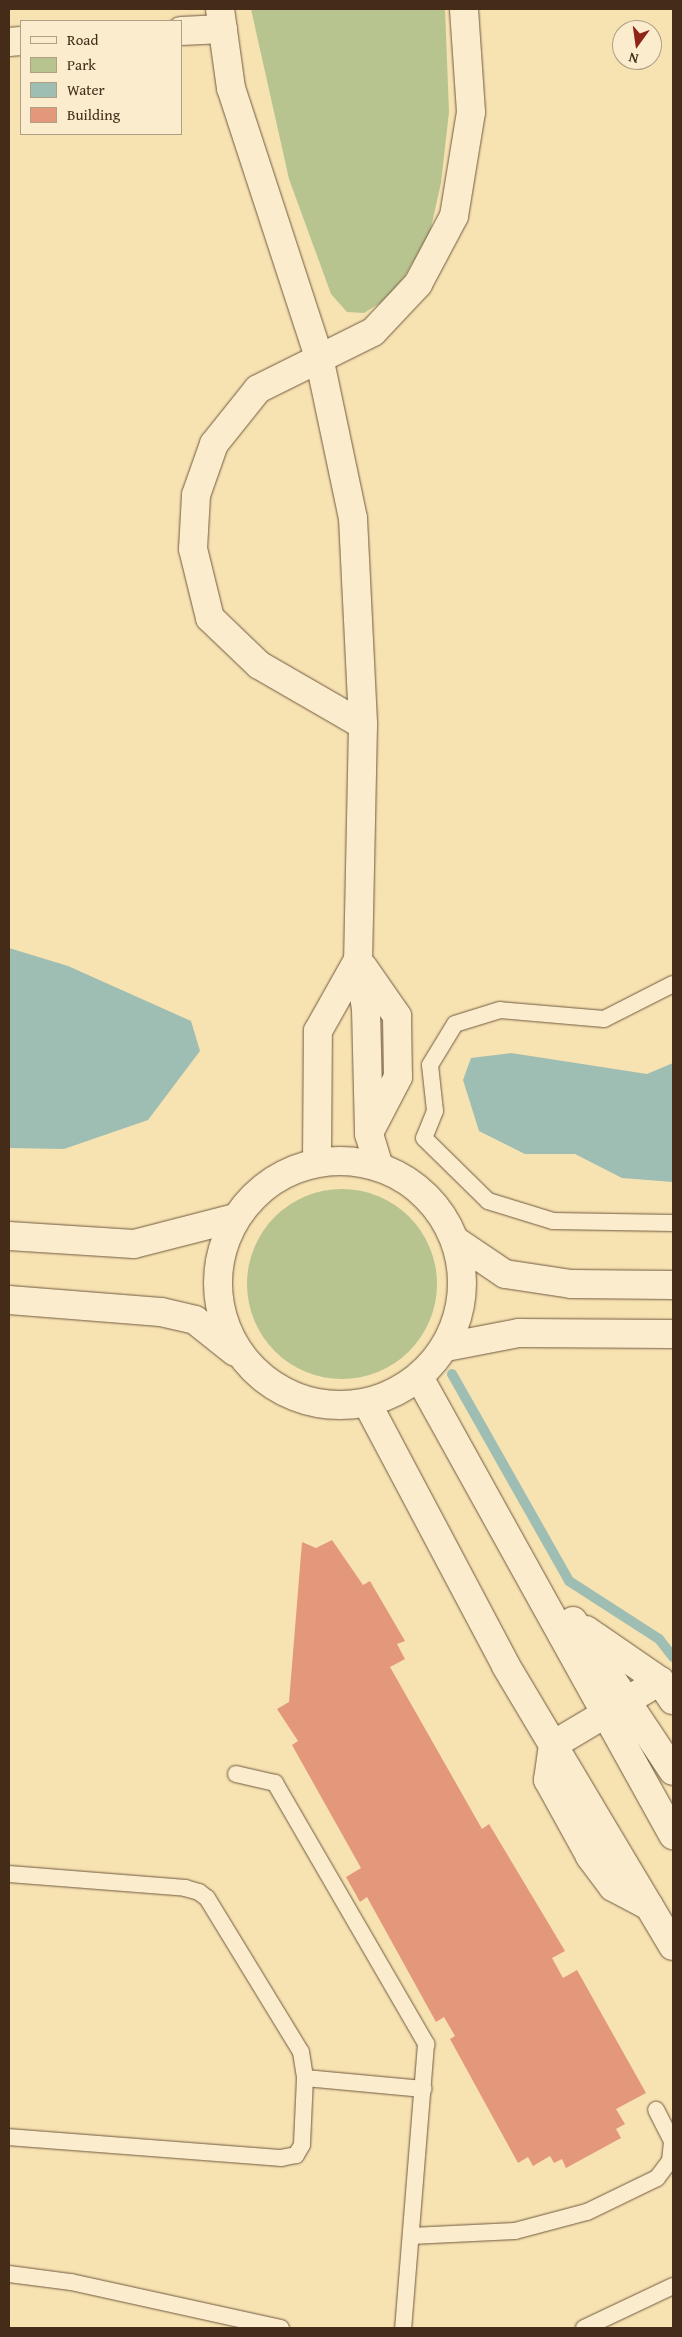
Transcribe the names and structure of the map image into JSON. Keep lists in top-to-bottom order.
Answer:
{
  "legend": [
    "Road",
    "Park",
    "Water",
    "Building"
  ],
  "north": "bottom"
}
